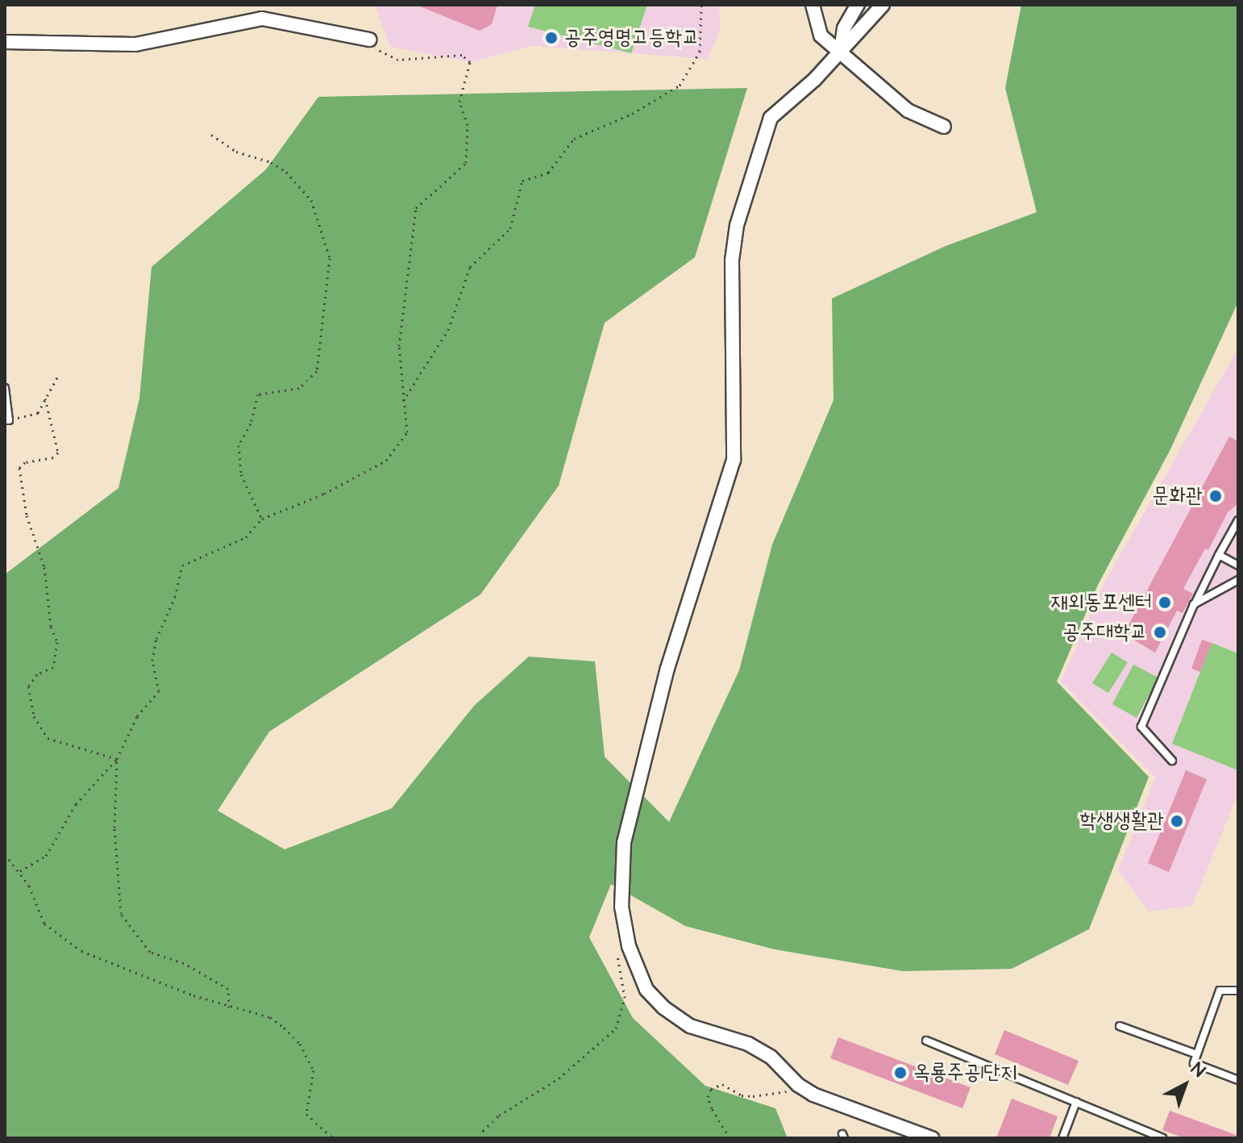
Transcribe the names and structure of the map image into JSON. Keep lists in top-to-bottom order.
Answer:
{
  "places": [
    "공주영명고등학교",
    "문화관",
    "재외동포센터",
    "공주대학교",
    "학생생활관",
    "옥룡주공1단지"
  ],
  "north": "top right"
}
